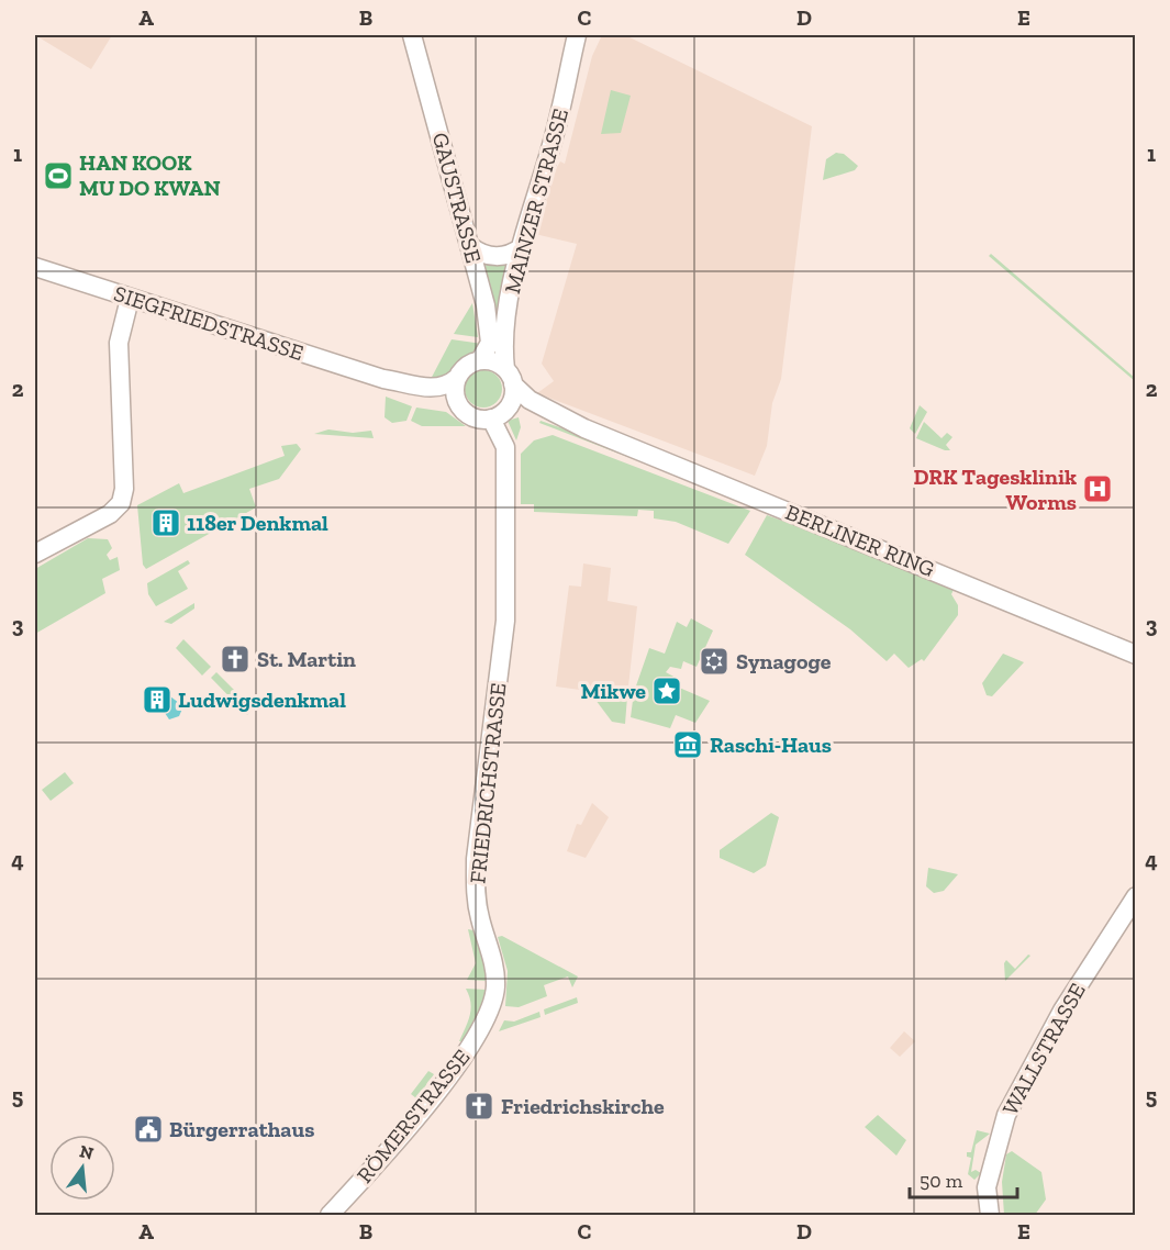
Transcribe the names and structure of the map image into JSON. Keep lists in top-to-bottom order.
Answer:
{
  "streets": {
    "main road": [
      "GAUSTRASSE",
      "MAINZER STRASSE",
      "SIEGFRIEDSTRASSE",
      "BERLINER RING",
      "FRIEDRICHSTRASSE",
      "WALLSTRASSE",
      "RÖMERSTRASSE"
    ]
  },
  "crossings": [
    ["GAUSTRASSE", "MAINZER STRASSE"],
    ["GAUSTRASSE", "SIEGFRIEDSTRASSE"],
    ["GAUSTRASSE", "BERLINER RING"],
    ["GAUSTRASSE", "FRIEDRICHSTRASSE"],
    ["MAINZER STRASSE", "SIEGFRIEDSTRASSE"],
    ["MAINZER STRASSE", "BERLINER RING"],
    ["MAINZER STRASSE", "FRIEDRICHSTRASSE"],
    ["SIEGFRIEDSTRASSE", "BERLINER RING"],
    ["SIEGFRIEDSTRASSE", "FRIEDRICHSTRASSE"],
    ["BERLINER RING", "FRIEDRICHSTRASSE"],
    ["FRIEDRICHSTRASSE", "RÖMERSTRASSE"]
  ],
  "places": {
    "sports": ["HAN KOOK MU DO KWAN"],
    "hospital": ["DRK Tagesklinik Worms"],
    "building": ["118er Denkmal", "Ludwigsdenkmal"],
    "church": ["St. Martin", "Friedrichskirche"],
    "synagogue": ["Synagoge"],
    "place": ["Mikwe"],
    "museum": ["Raschi-Haus"],
    "public building": ["Bürgerrathaus"]
  },
  "scale_bar": "50 m",
  "north": "top",
  "grid": {
    "columns": [
      "A",
      "B",
      "C",
      "D",
      "E"
    ],
    "rows": [
      "1",
      "2",
      "3",
      "4",
      "5"
    ]
  }
}
